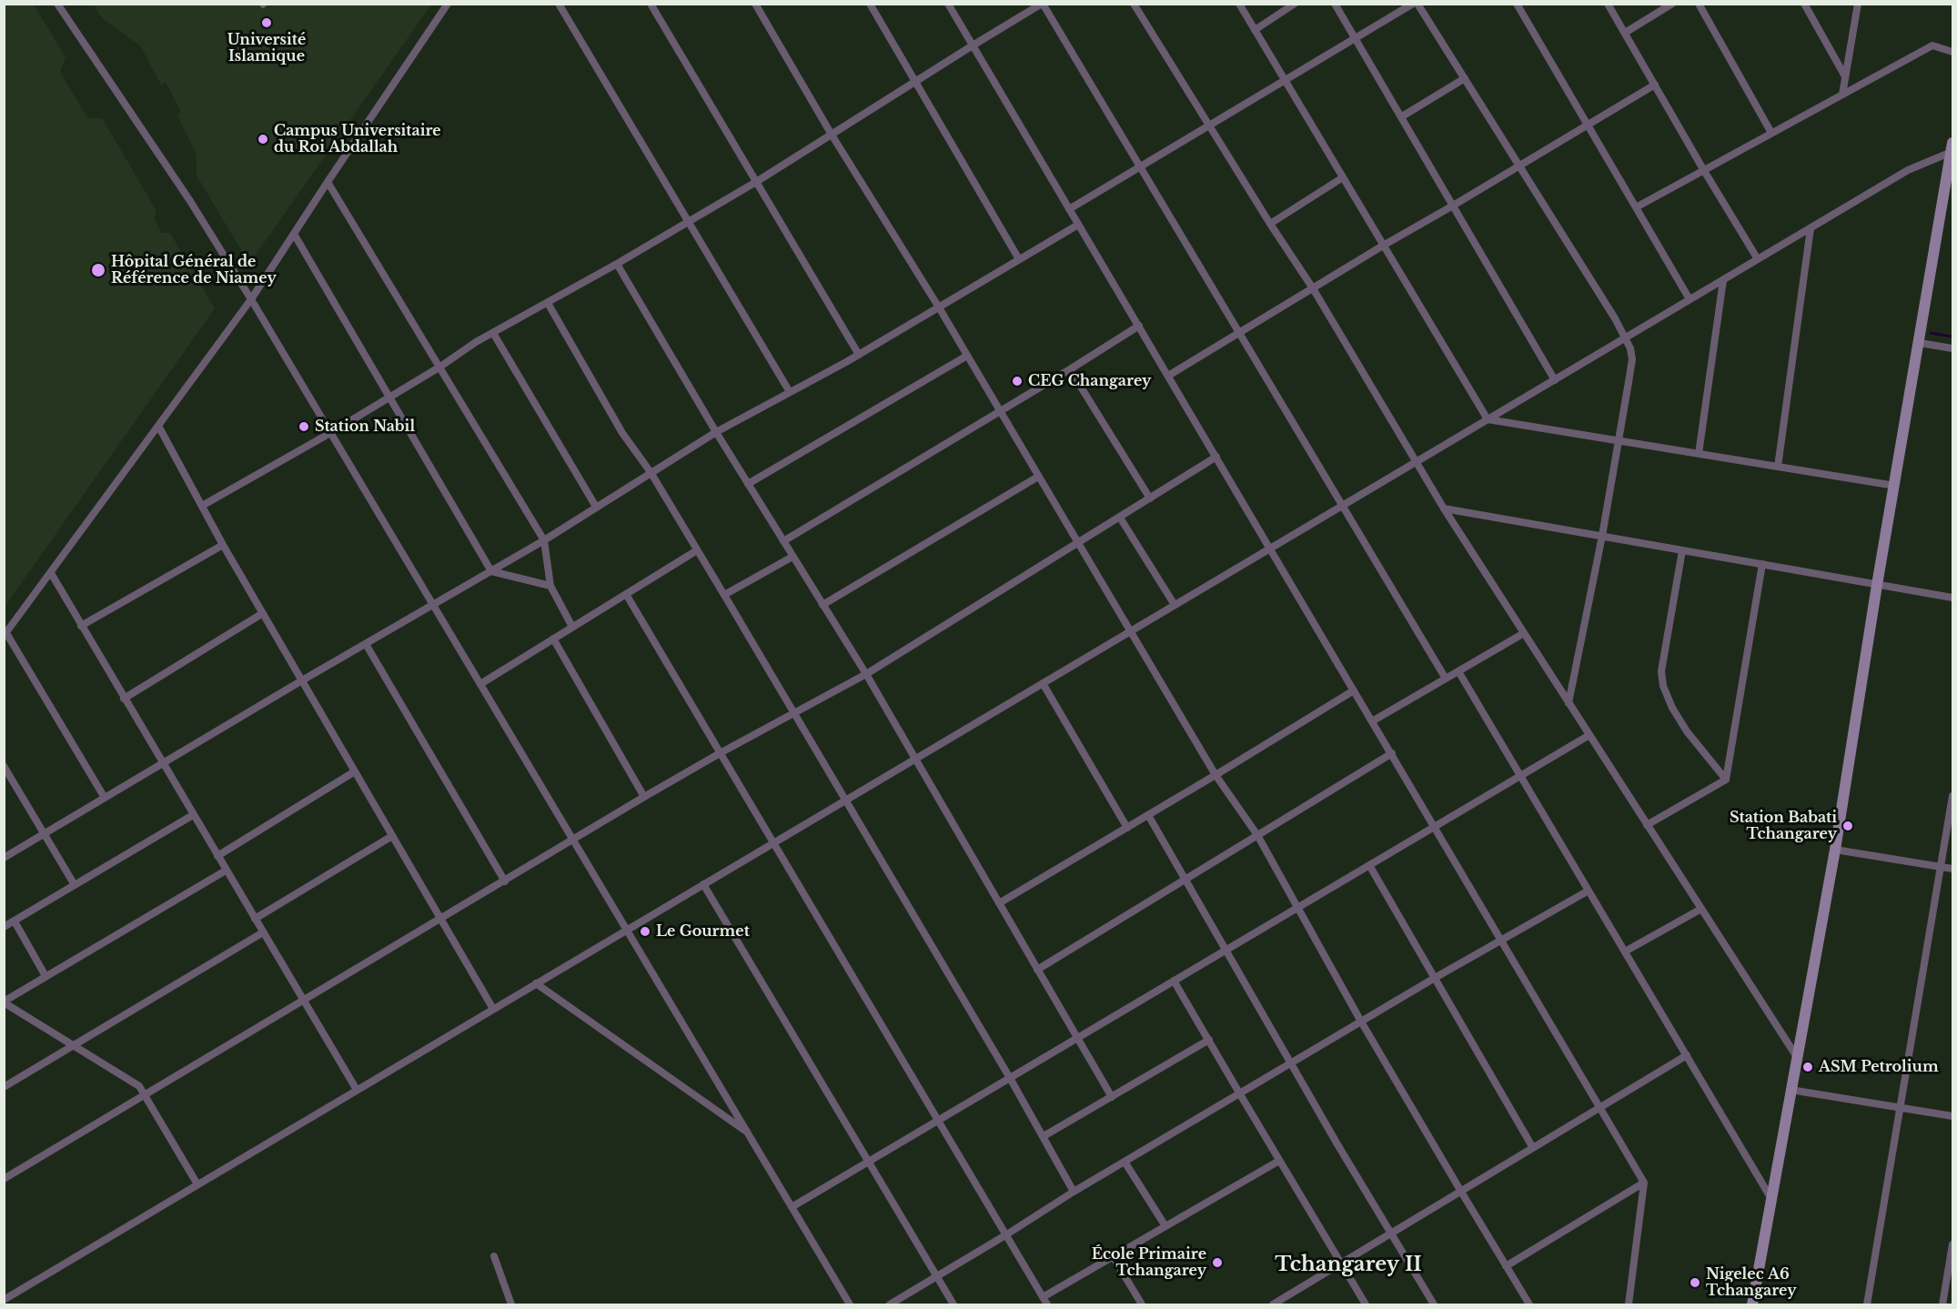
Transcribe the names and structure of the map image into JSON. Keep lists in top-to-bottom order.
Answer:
{
  "districts": ["Tchangarey II"],
  "places": [
    "Université Islamique",
    "Campus Universitaire du Roi Abdallah",
    "Hôpital Général de Référence de Niamey",
    "CEG Changarey",
    "Station Nabil",
    "Station Babati Tchangarey",
    "Le Gourmet",
    "ASM Petrolium",
    "École Primaire Tchangarey",
    "Nigelec A6 Tchangarey"
  ]
}
